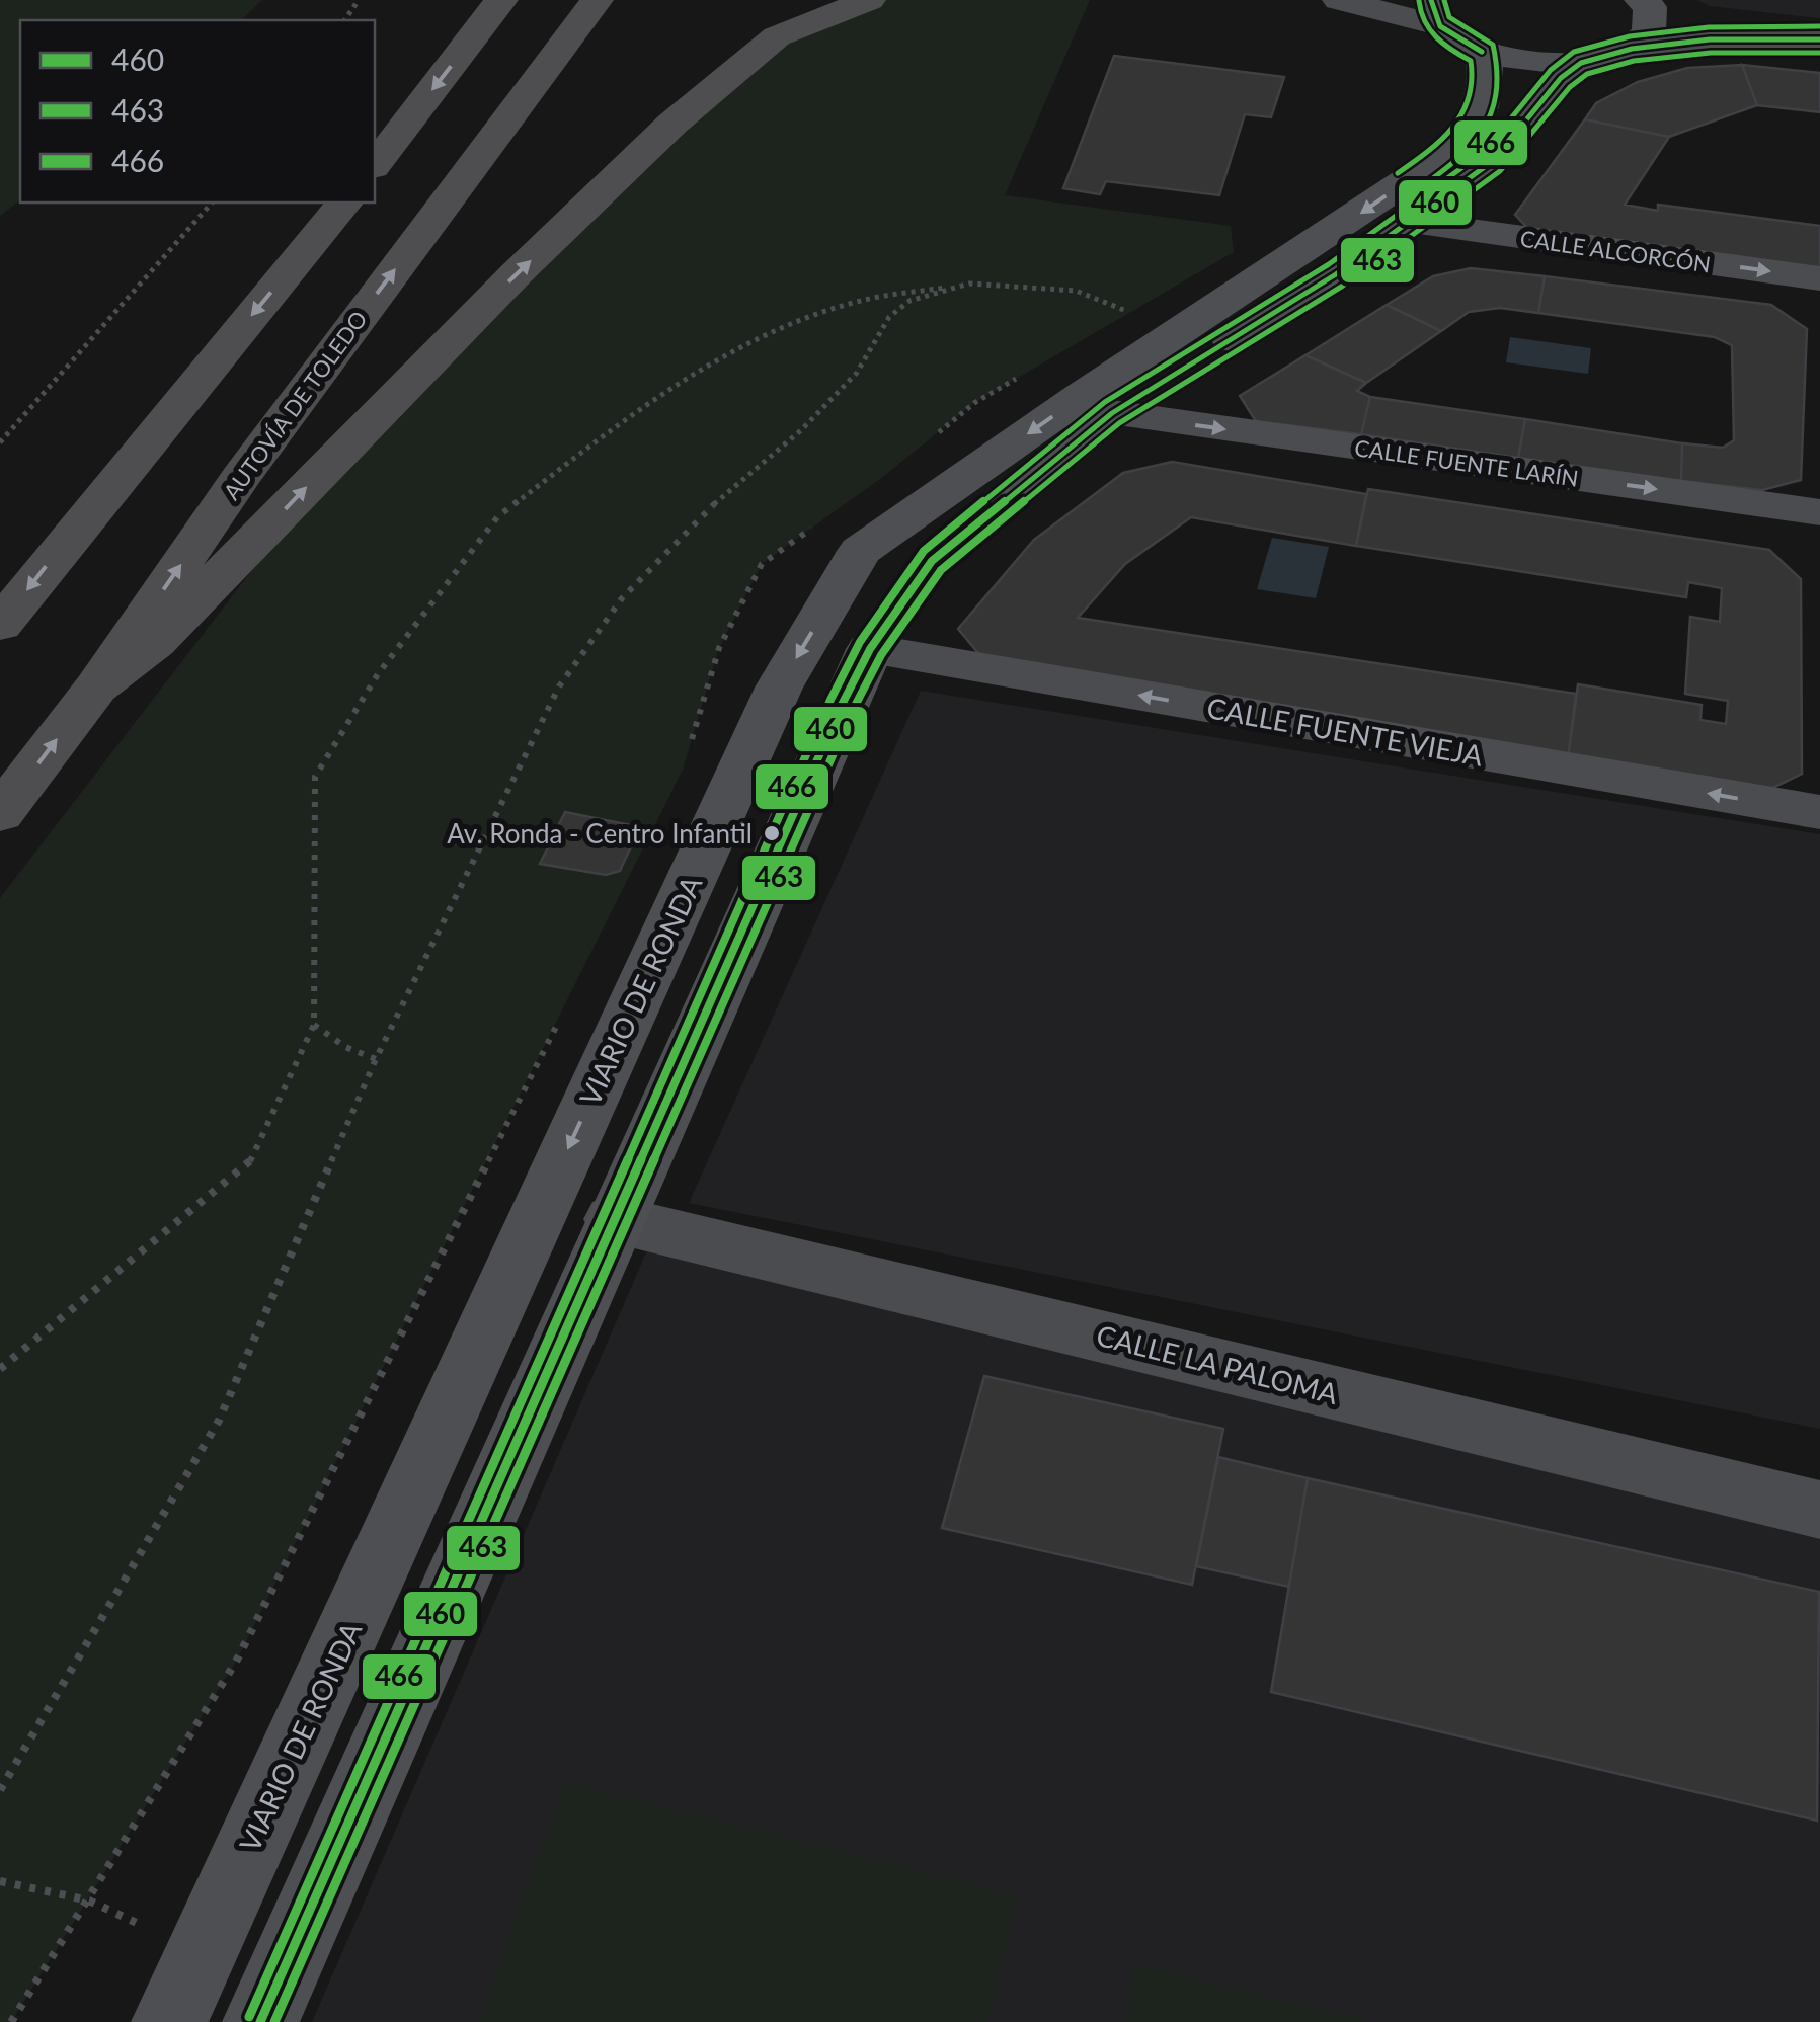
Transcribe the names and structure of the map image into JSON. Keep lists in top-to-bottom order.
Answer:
{
  "streets": {
    "highway": ["AUTOVÍA DE TOLEDO"],
    "main road": ["VIARIO DE RONDA"],
    "street": [
      "CALLE ALCORCÓN",
      "CALLE FUENTE LARÍN",
      "CALLE FUENTE VIEJA",
      "CALLE LA PALOMA"
    ]
  },
  "one_way": ["CALLE FUENTE VIEJA"],
  "places": ["Av. Ronda - Centro Infantil"],
  "lines": ["transit line 460", "transit line 463", "transit line 466"],
  "legend": ["460", "463", "466"]
}
